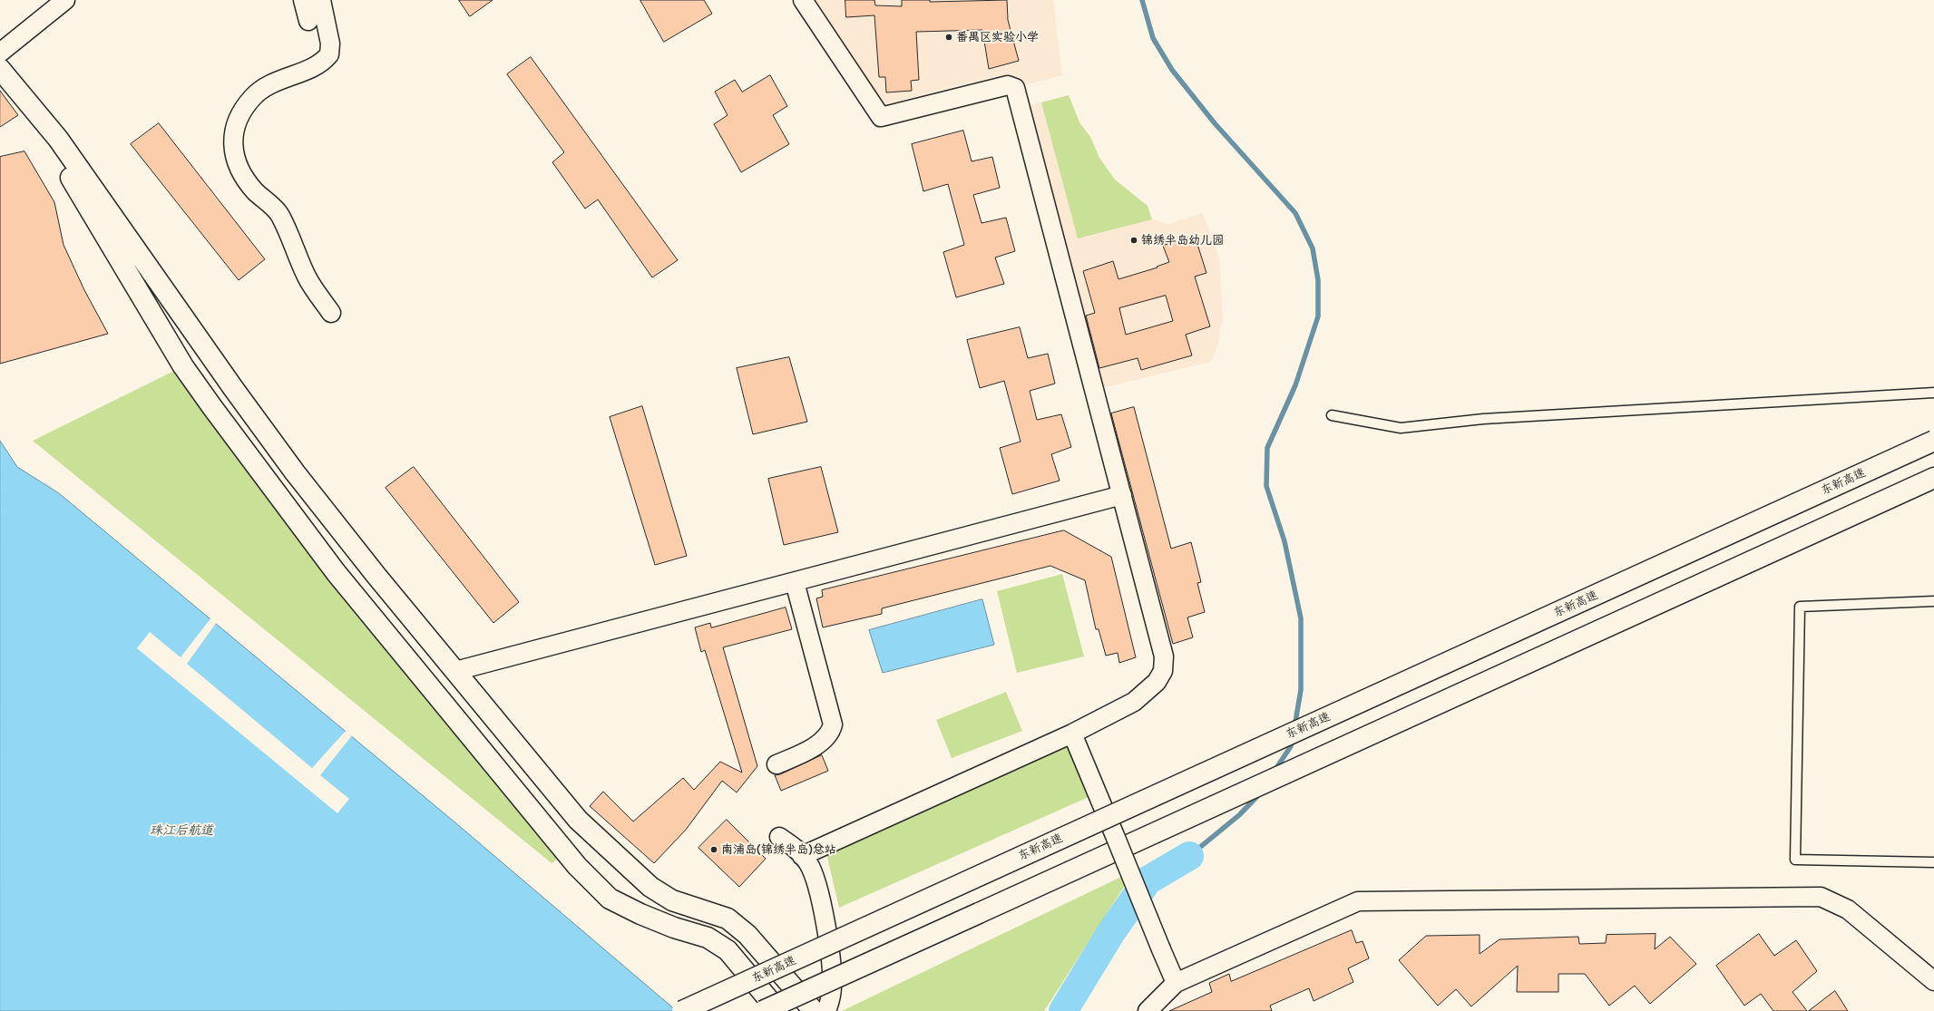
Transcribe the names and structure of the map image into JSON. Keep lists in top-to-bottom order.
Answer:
{
  "streets": {
    "main road": ["东新高速"]
  },
  "water": ["珠江后航道"],
  "places": ["番禺区实验小学", "锦绣半岛幼儿园", "南浦岛(锦绣半岛)总站"]
}
